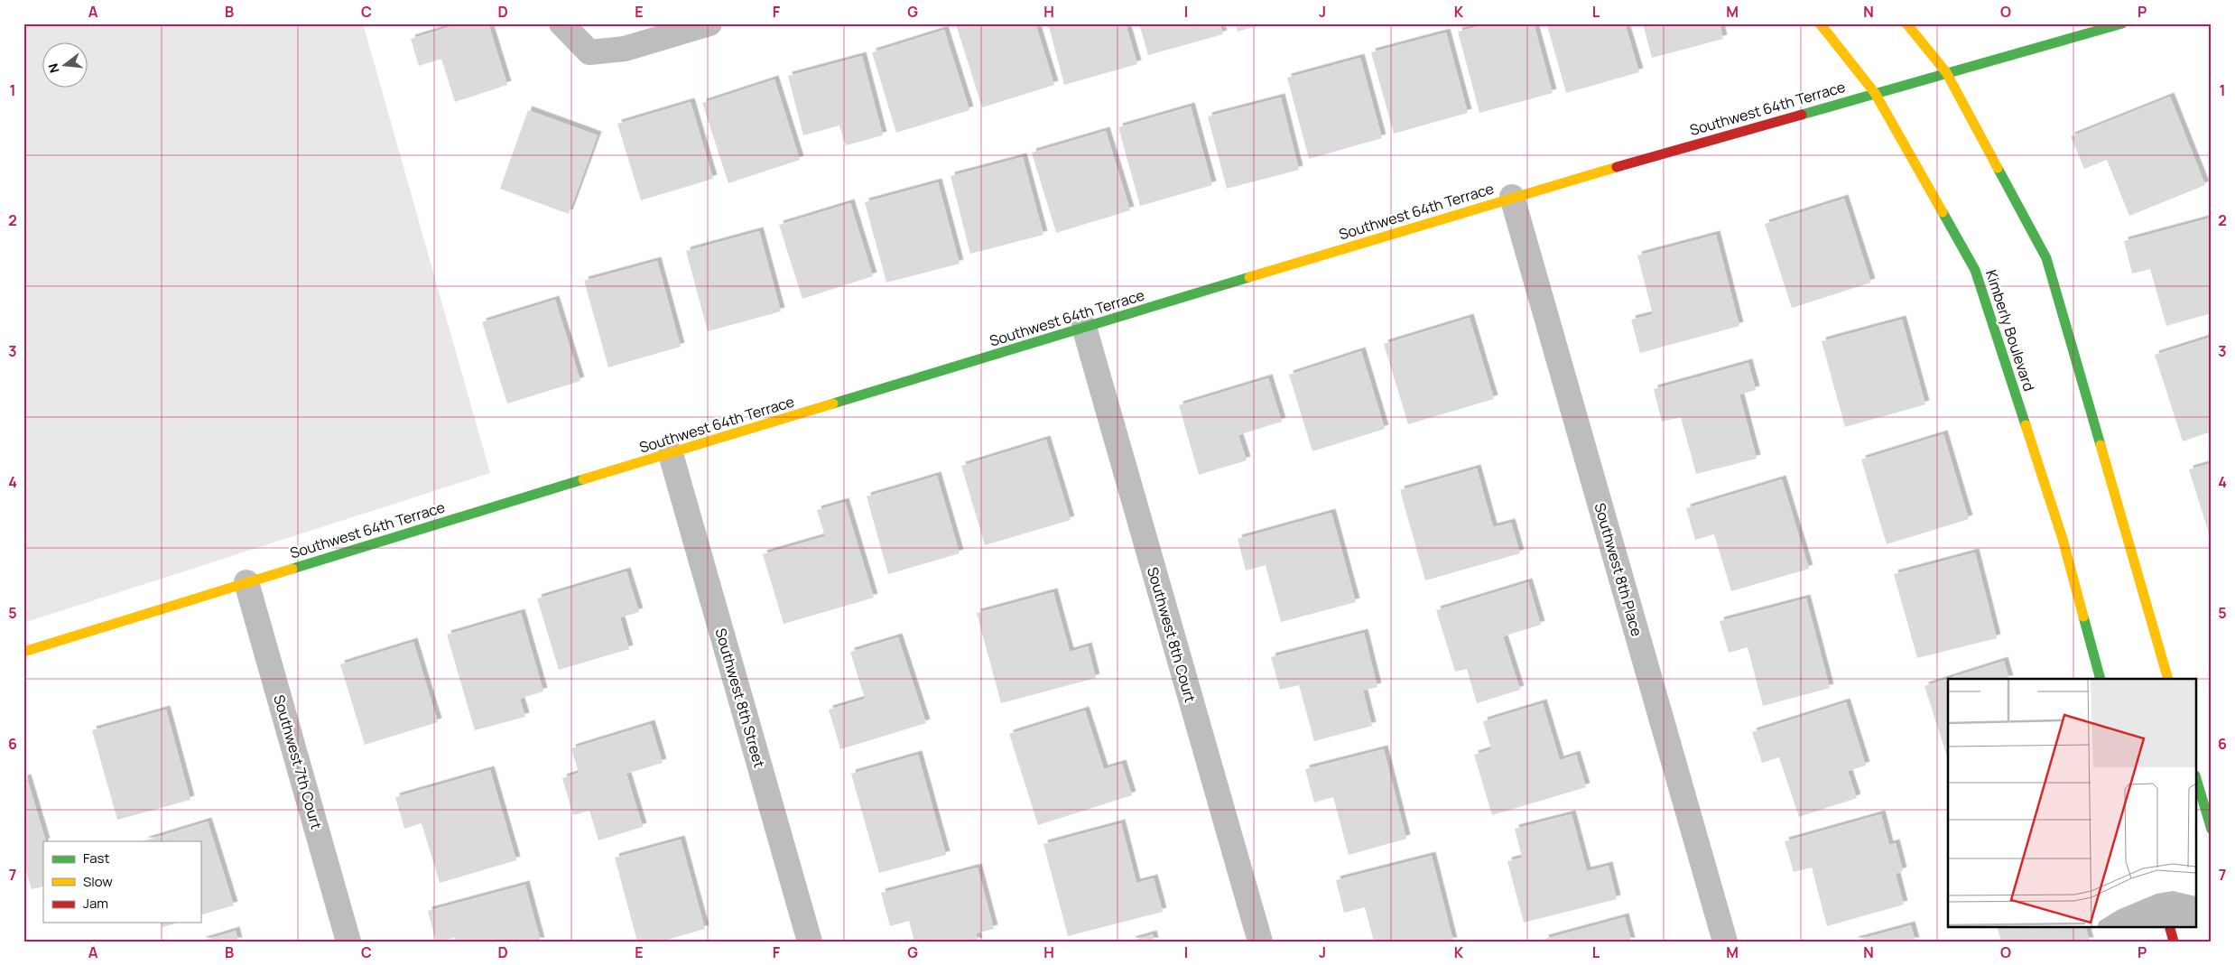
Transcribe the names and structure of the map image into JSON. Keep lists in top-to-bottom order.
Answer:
{
  "streets": {
    "street": [
      "Southwest 64th Terrace",
      "Kimberly Boulevard",
      "Southwest 8th Place",
      "Southwest 8th Court",
      "Southwest 8th Street",
      "Southwest 7th Court"
    ]
  },
  "crossings": [
    ["Southwest 64th Terrace", "Kimberly Boulevard"],
    ["Southwest 64th Terrace", "Southwest 8th Place"],
    ["Southwest 64th Terrace", "Southwest 8th Court"],
    ["Southwest 64th Terrace", "Southwest 8th Street"],
    ["Southwest 64th Terrace", "Southwest 7th Court"]
  ],
  "legend": ["Fast", "Slow", "Jam"],
  "north": "left",
  "grid": {
    "columns": [
      "A",
      "B",
      "C",
      "D",
      "E",
      "F",
      "G",
      "H",
      "I",
      "J",
      "K",
      "L",
      "M",
      "N",
      "O",
      "P"
    ],
    "rows": [
      "1",
      "2",
      "3",
      "4",
      "5",
      "6",
      "7"
    ]
  }
}
